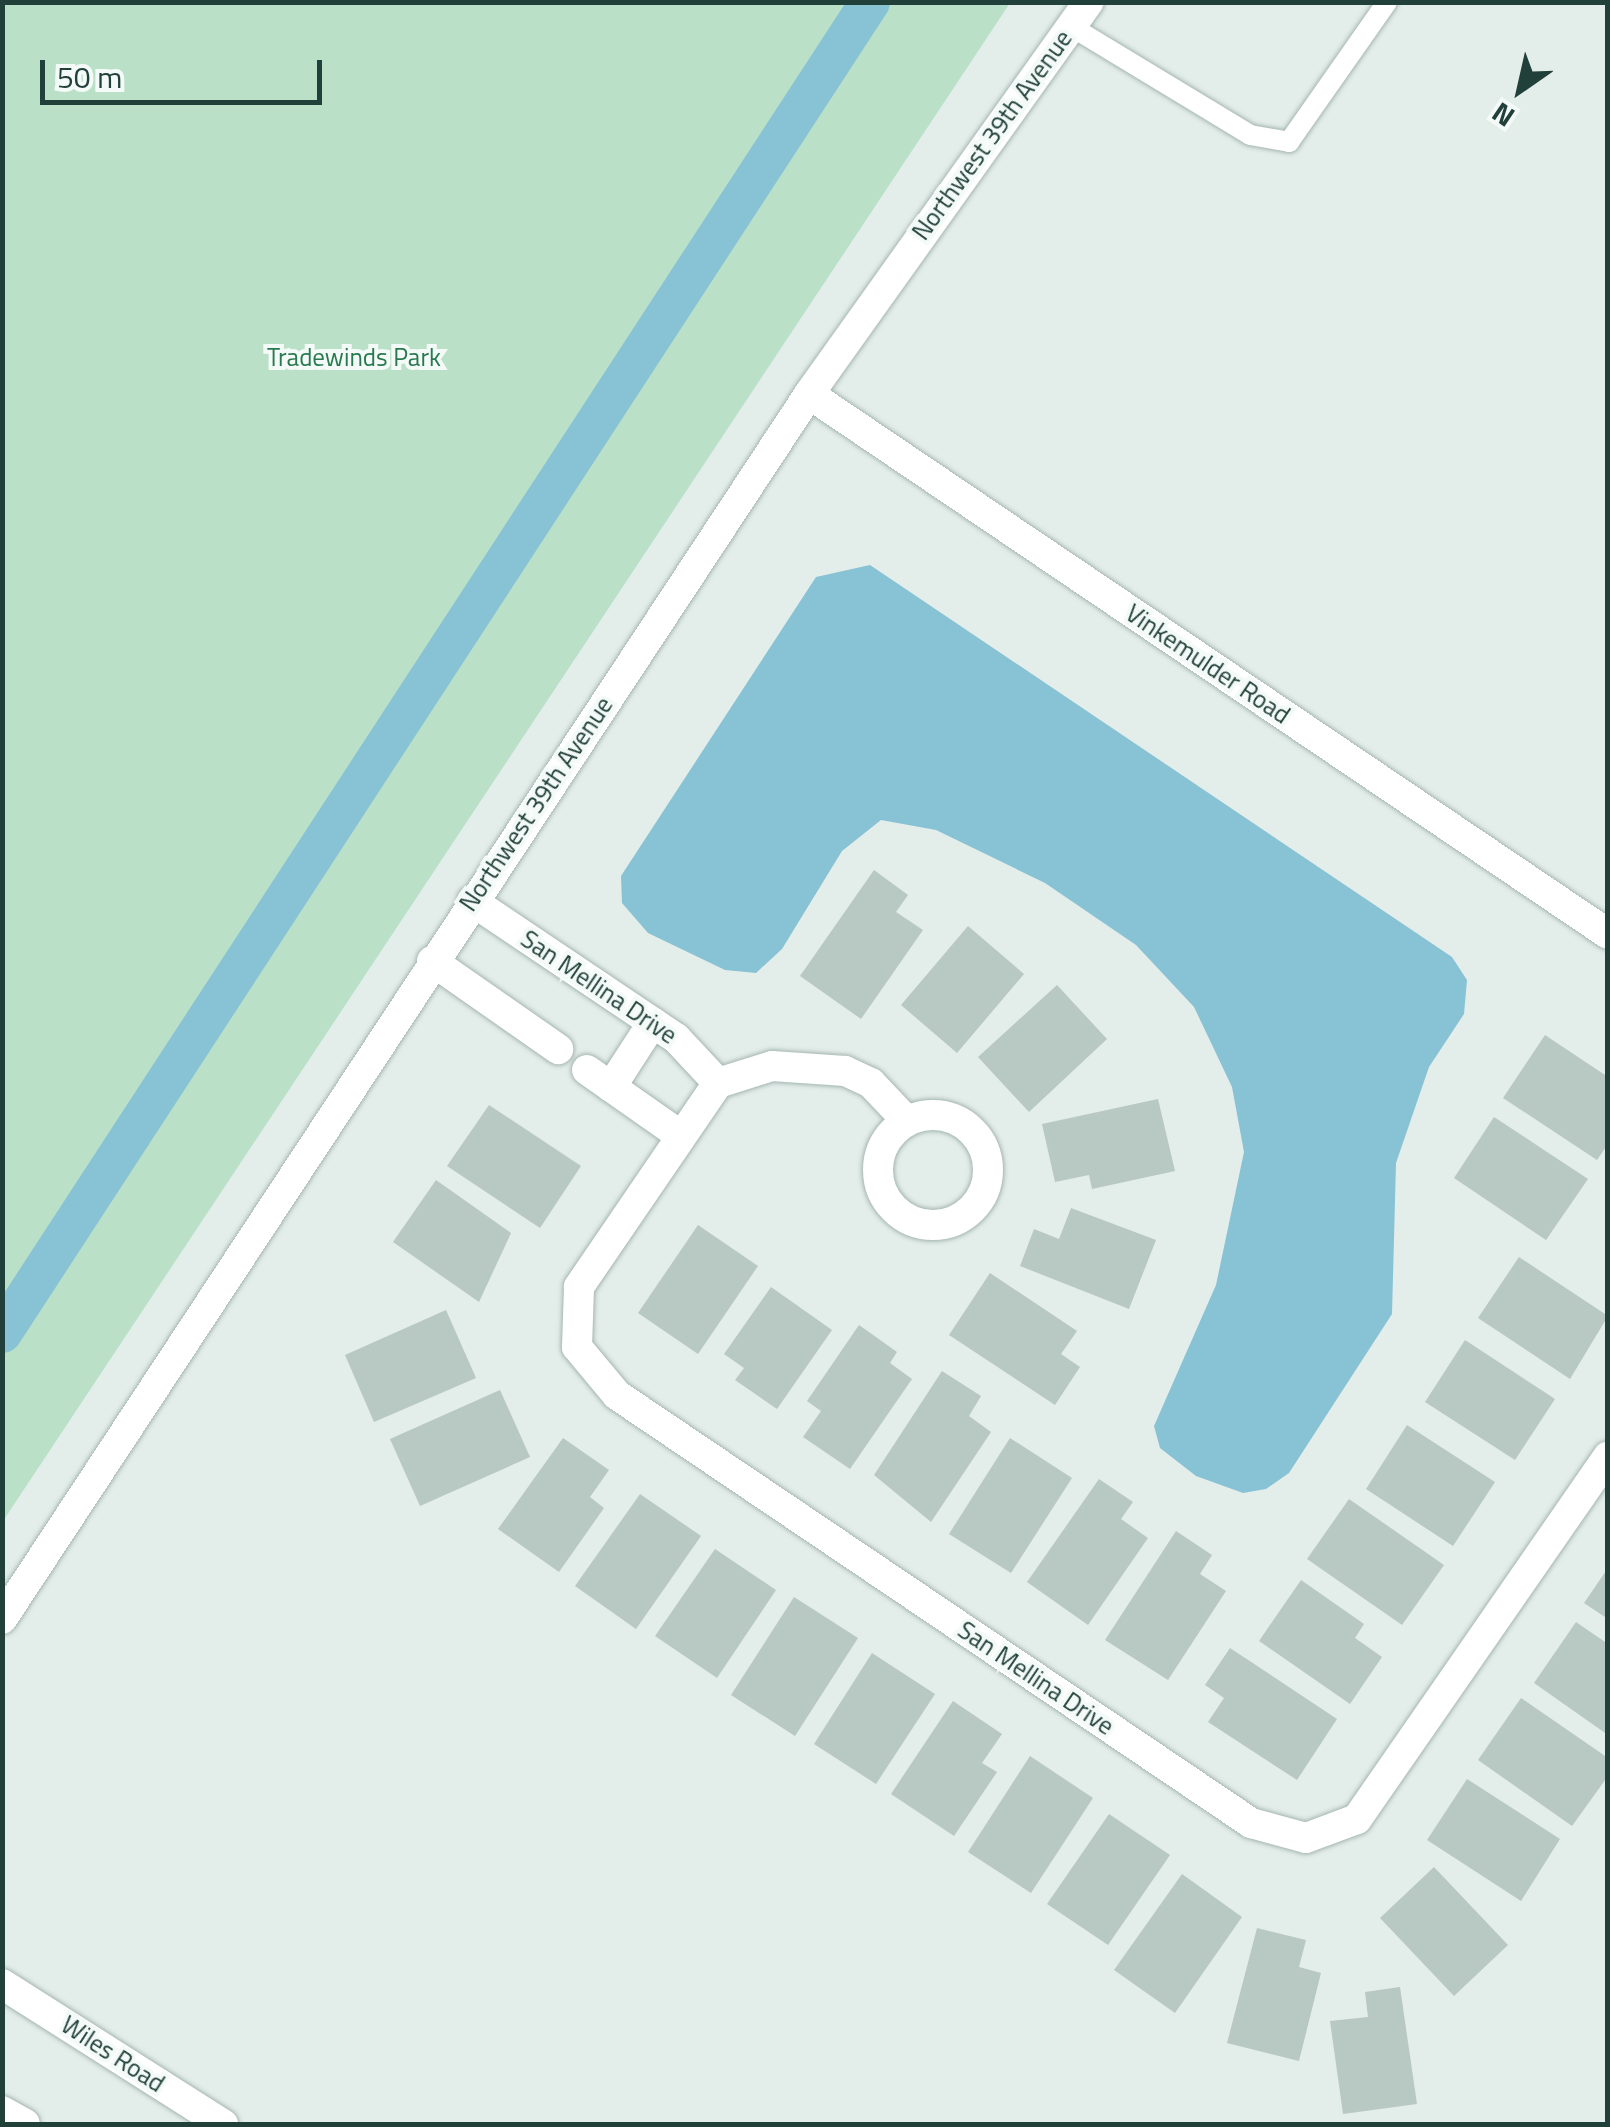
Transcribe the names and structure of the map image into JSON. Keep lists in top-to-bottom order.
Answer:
{
  "streets": {
    "street": [
      "Northwest 39th Avenue",
      "Vinkemulder Road",
      "San Mellina Drive",
      "Wiles Road"
    ]
  },
  "crossings": [
    ["Northwest 39th Avenue", "Vinkemulder Road"],
    ["Northwest 39th Avenue", "San Mellina Drive"]
  ],
  "parks": ["Tradewinds Park"],
  "scale_bar": "50 m",
  "north": "bottom left"
}
